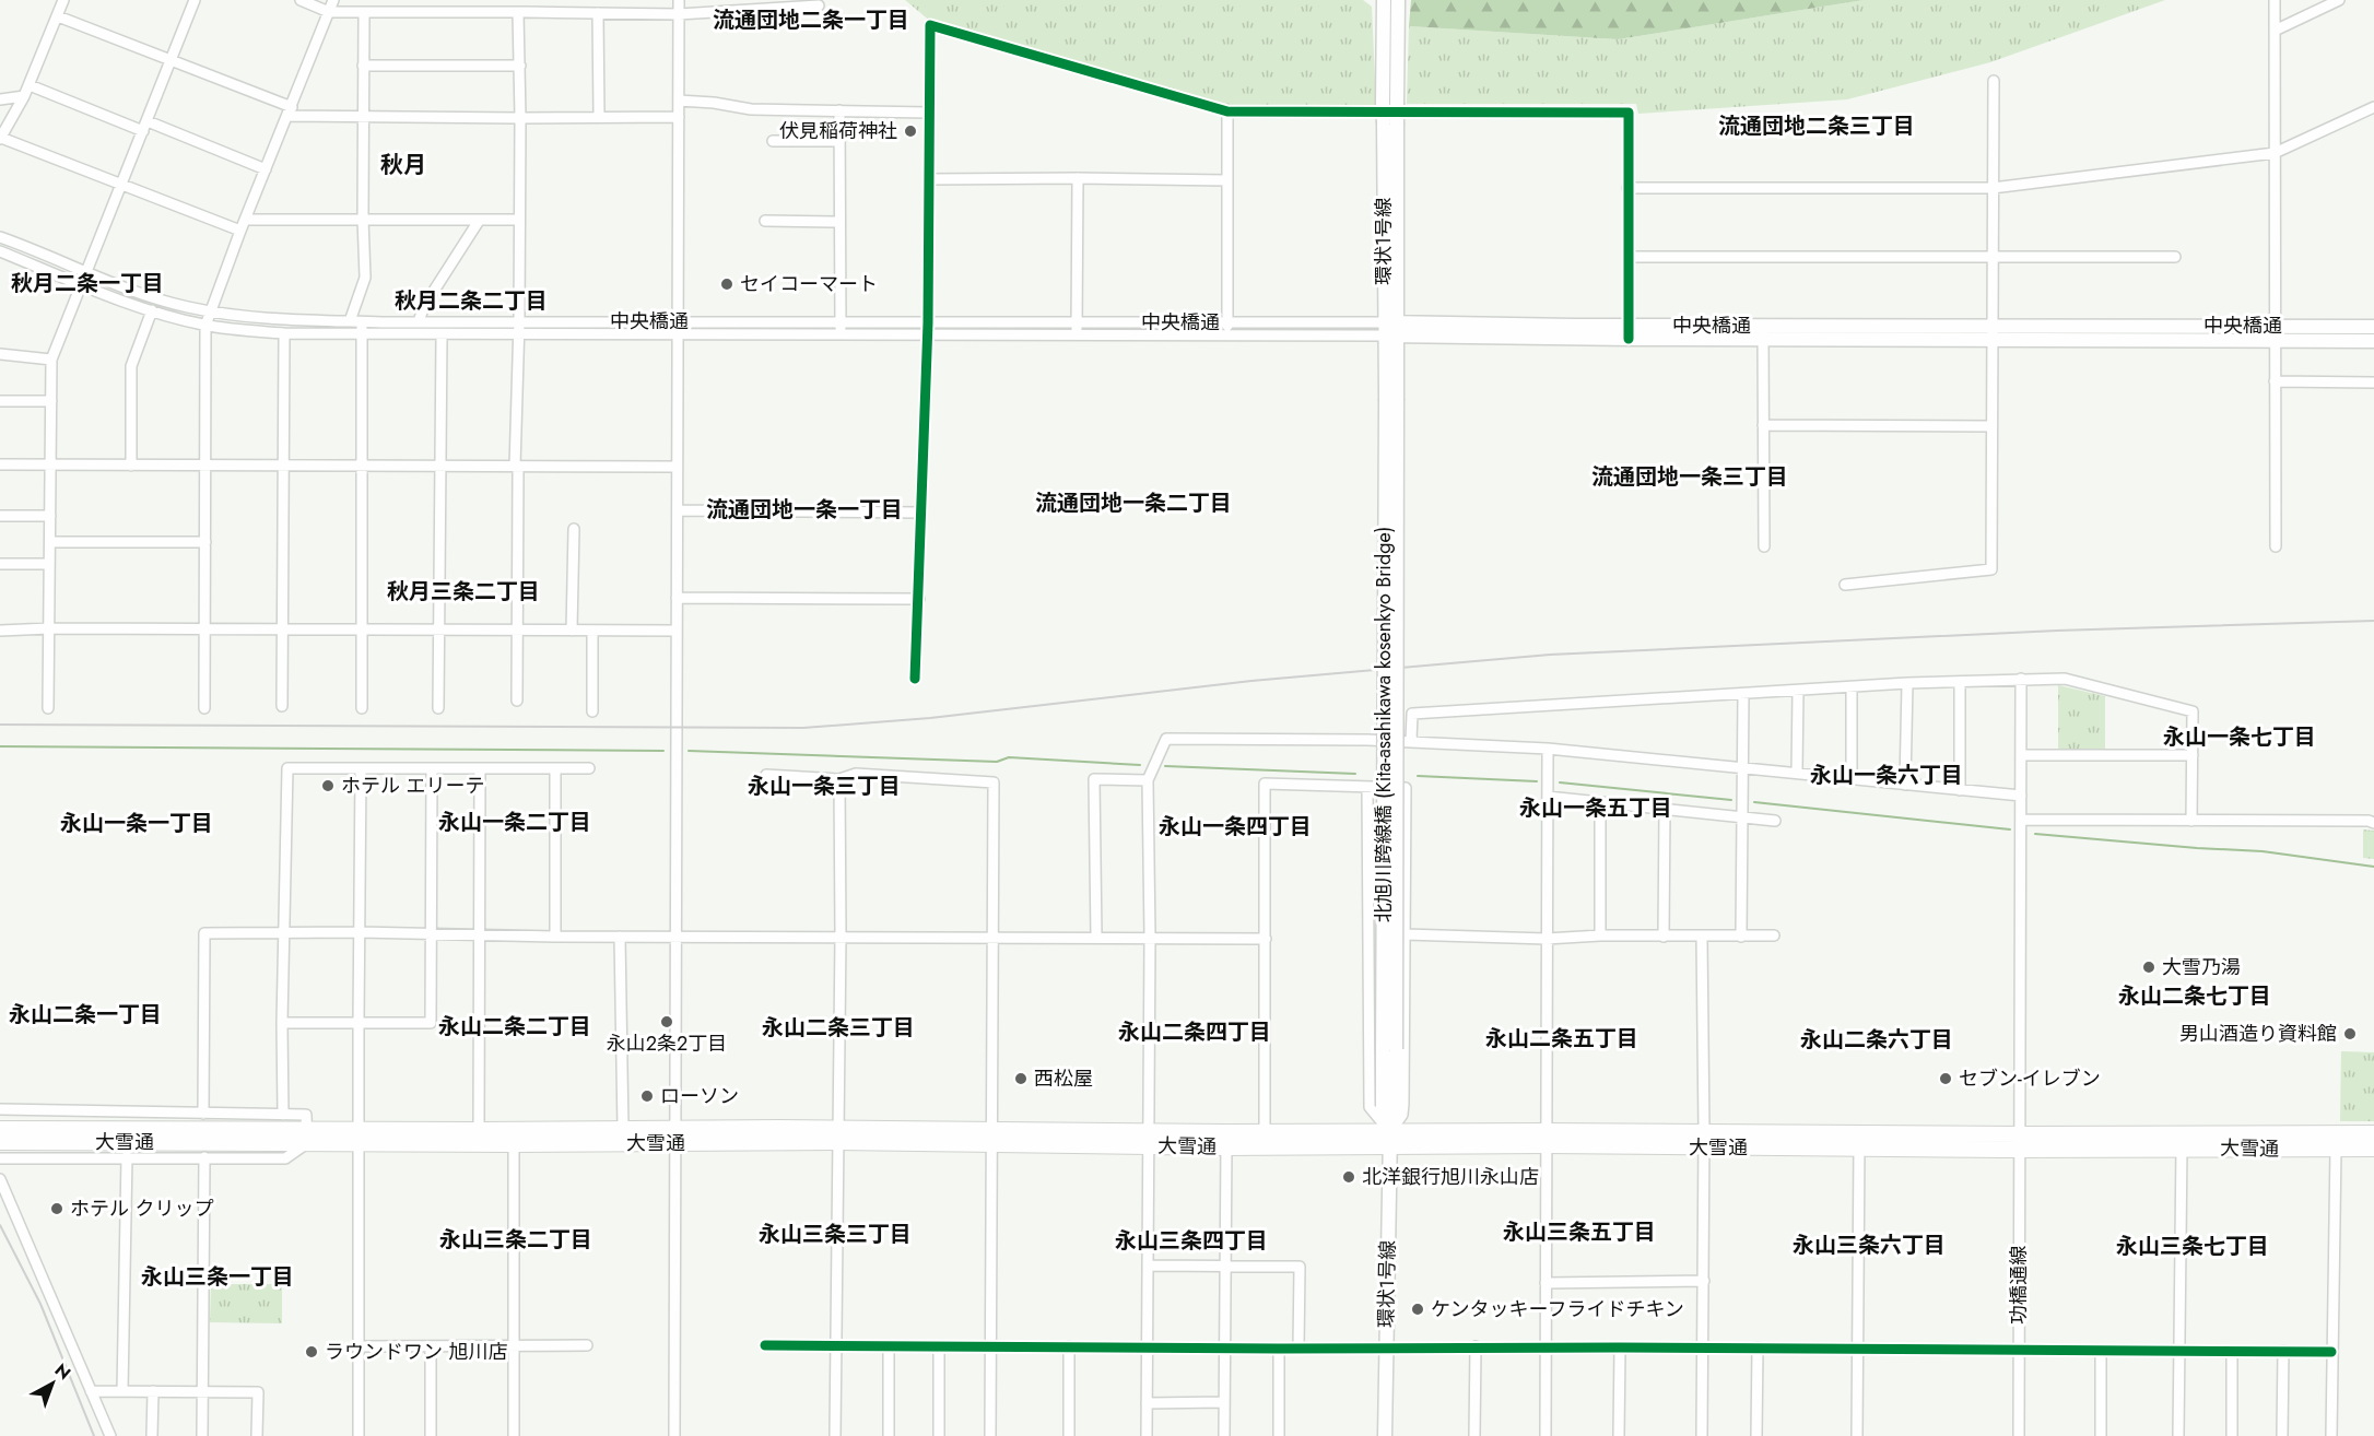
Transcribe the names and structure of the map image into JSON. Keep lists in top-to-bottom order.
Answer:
{
  "streets": {
    "highway": ["大雪通"],
    "main road": ["環状1号線", "中央橋通", "北旭川跨線橋 (Kita-asahikawa kosenkyo Bridge)"],
    "street": ["功橋通線"]
  },
  "crossings": [
    ["環状1号線", "中央橋通"],
    ["環状1号線", "北旭川跨線橋 (Kita-asahikawa kosenkyo Bridge)"],
    ["環状1号線", "大雪通"],
    ["大雪通", "功橋通線"]
  ],
  "districts": [
    "流通団地二条一丁目",
    "流通団地二条三丁目",
    "秋月",
    "秋月二条一丁目",
    "秋月二条二丁目",
    "流通団地一条三丁目",
    "流通団地一条二丁目",
    "流通団地一条一丁目",
    "秋月三条二丁目",
    "永山一条七丁目",
    "永山一条六丁目",
    "永山一条三丁目",
    "永山一条五丁目",
    "永山一条二丁目",
    "永山一条一丁目",
    "永山一条四丁目",
    "永山二条七丁目",
    "永山二条一丁目",
    "永山二条二丁目",
    "永山二条三丁目",
    "永山二条四丁目",
    "永山二条五丁目",
    "永山二条六丁目",
    "永山三条五丁目",
    "永山三条三丁目",
    "永山三条二丁目",
    "永山三条四丁目",
    "永山三条六丁目",
    "永山三条七丁目",
    "永山三条一丁目"
  ],
  "places": [
    "伏見稲荷神社",
    "セイコーマート",
    "ホテル エリーテ",
    "大雪乃湯",
    "永山2条2丁目",
    "男山酒造り資料館",
    "西松屋",
    "セブン-イレブン",
    "ローソン",
    "北洋銀行旭川永山店",
    "ホテル クリップ",
    "ケンタッキーフライドチキン",
    "ラウンドワン 旭川店"
  ],
  "north": "top right"
}
